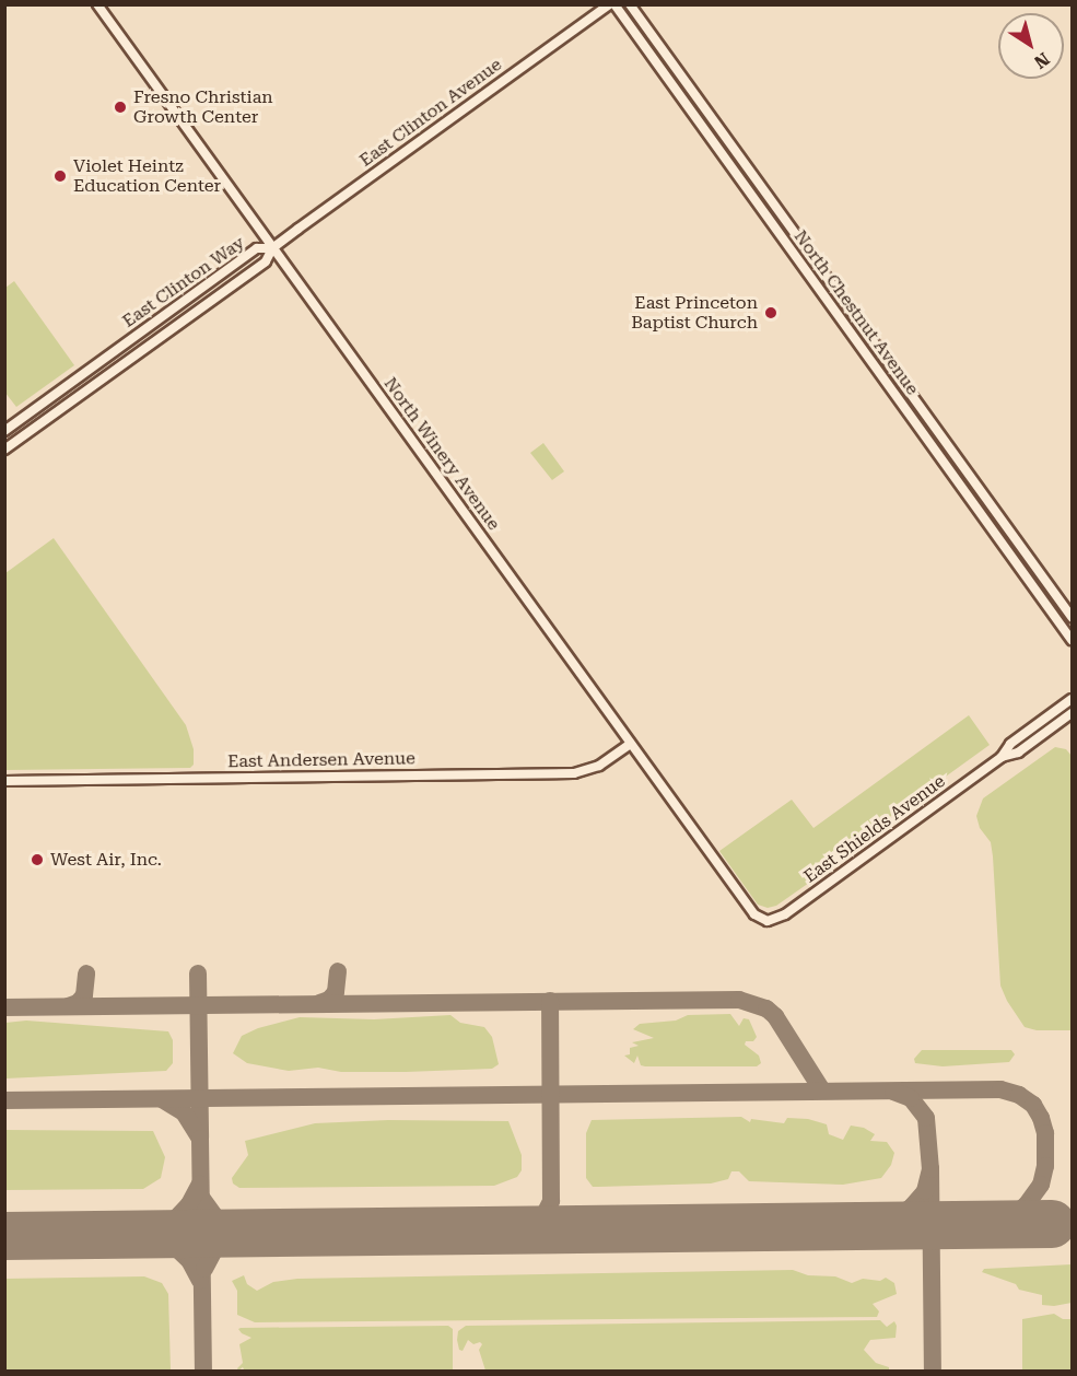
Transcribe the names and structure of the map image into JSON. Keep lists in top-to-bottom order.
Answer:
{
  "streets": {
    "main road": [
      "East Clinton Avenue",
      "East Clinton Way",
      "North Chestnut Avenue",
      "North Winery Avenue",
      "East Andersen Avenue",
      "East Shields Avenue"
    ]
  },
  "crossings": [
    ["East Clinton Avenue", "East Clinton Way"],
    ["East Clinton Avenue", "North Chestnut Avenue"],
    ["East Clinton Avenue", "North Winery Avenue"],
    ["East Clinton Way", "North Winery Avenue"],
    ["North Winery Avenue", "East Andersen Avenue"],
    ["North Winery Avenue", "East Shields Avenue"]
  ],
  "places": [
    "Fresno Christian Growth Center",
    "Violet Heintz Education Center",
    "East Princeton Baptist Church",
    "West Air, Inc."
  ],
  "north": "bottom right"
}
